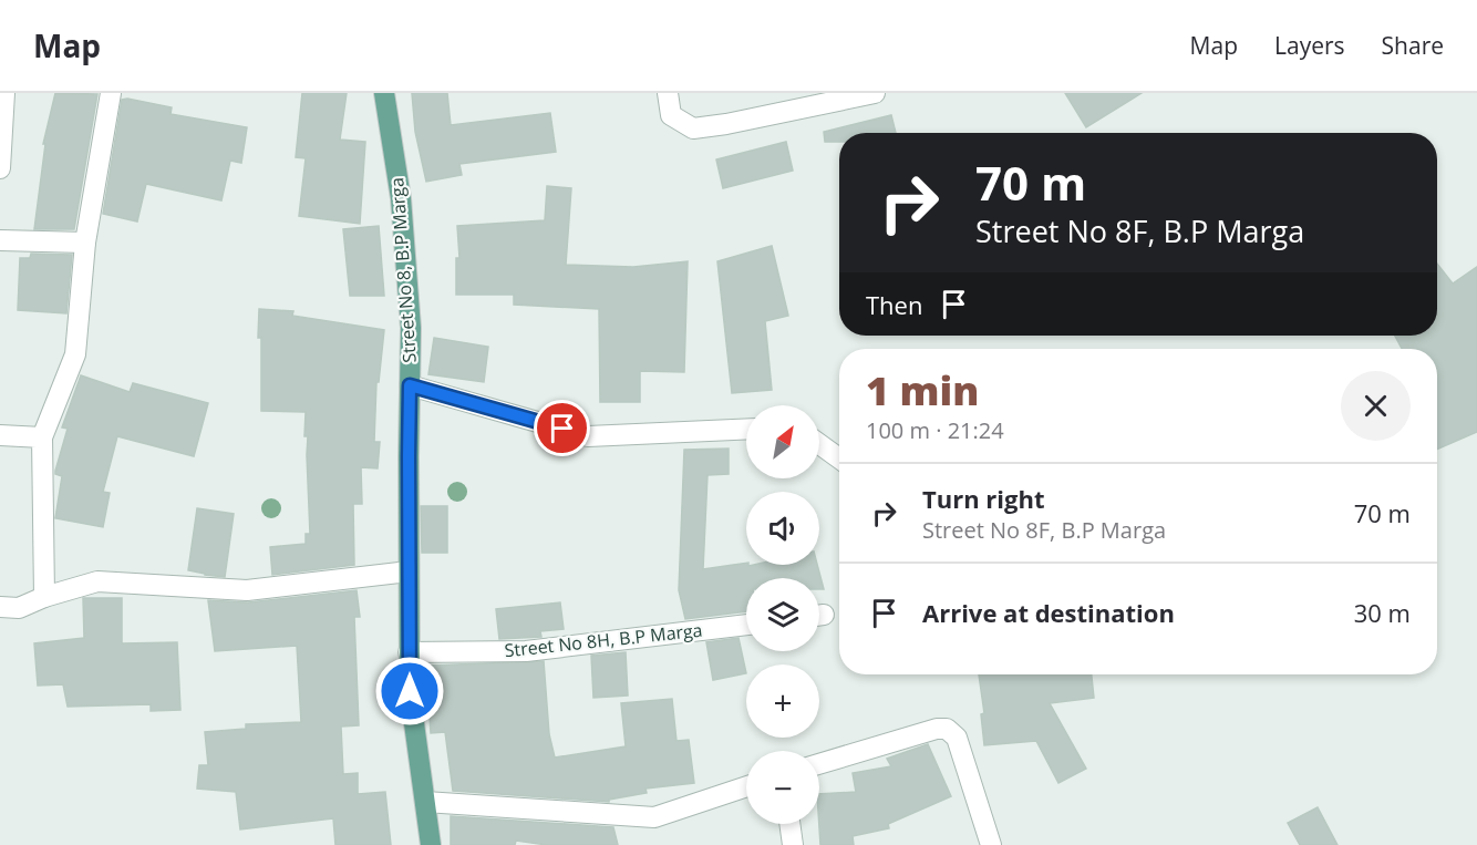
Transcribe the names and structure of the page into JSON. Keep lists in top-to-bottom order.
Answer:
{
  "streets": {
    "main road": ["Street No 8, B.P Marga"],
    "street": ["Street No 8H, B.P Marga"]
  },
  "crossings": [
    ["Street No 8, B.P Marga", "Street No 8H, B.P Marga"]
  ],
  "north": "top right",
  "page": {
    "header": "Map",
    "nav": ["Map", "Layers", "Share"],
    "turn": ["70 m", "Street No 8F, B.P Marga"],
    "then": "Then",
    "heading": ["1 min", "100 m · 21:24"],
    "map_buttons": ["+", "−"],
    "list": [
      {
        "name": "Turn right",
        "note": "Street No 8F, B.P Marga",
        "value": "70 m"
      },
      {
        "name": "Arrive at destination",
        "value": "30 m"
      }
    ]
  }
}
